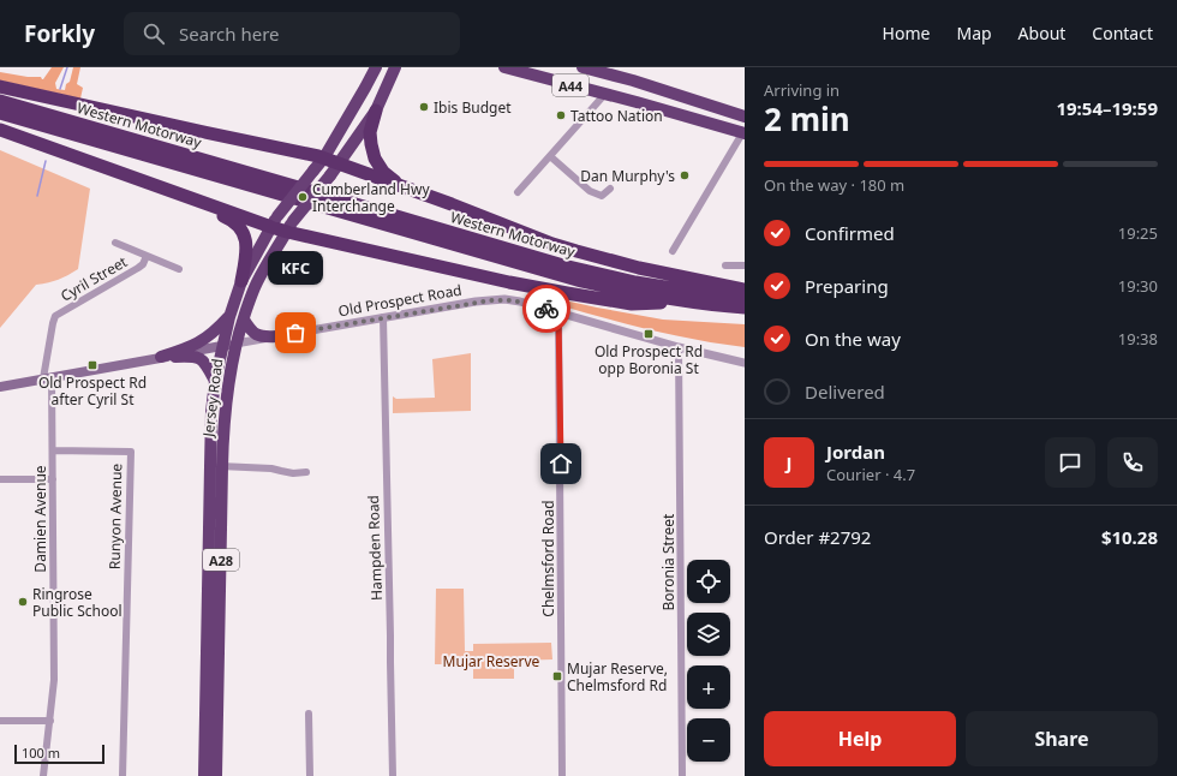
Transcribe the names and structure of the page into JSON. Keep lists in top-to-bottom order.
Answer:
{
  "streets": {
    "highway": [
      "A44",
      "Western Motorway",
      "Jersey Road",
      "A28"
    ],
    "main road": ["Old Prospect Road"],
    "street": [
      "Cyril Street",
      "Runyon Avenue",
      "Damien Avenue",
      "Hampden Road",
      "Chelmsford Road",
      "Boronia Street"
    ]
  },
  "crossings": [
    ["Cyril Street", "Old Prospect Road"],
    ["Cyril Street", "Damien Avenue"],
    ["Old Prospect Road", "Jersey Road"],
    ["Old Prospect Road", "Damien Avenue"],
    ["Old Prospect Road", "Hampden Road"],
    ["Old Prospect Road", "Chelmsford Road"],
    ["Old Prospect Road", "Boronia Street"],
    ["Runyon Avenue", "Damien Avenue"]
  ],
  "parks": ["Mujar Reserve"],
  "places": {
    "other": [
      "Ibis Budget",
      "Tattoo Nation",
      "Dan Murphy's",
      "Cumberland Hwy Interchange",
      "KFC",
      "Ringrose Public School"
    ],
    "transit": ["Old Prospect Rd opp Boronia St", "Old Prospect Rd after Cyril St", "Mujar Reserve, Chelmsford Rd"]
  },
  "scale_bar": "100 m",
  "page": {
    "header": "Forkly",
    "search": "Search here",
    "nav": [
      "Home",
      "Map",
      "About",
      "Contact"
    ],
    "heading": ["2 min", "Arriving in", "19:54–19:59"],
    "panel": [
      "Jordan",
      "Courier · 4.7",
      "Order #2792",
      "$10.28"
    ],
    "bar": "On the way · 180 m",
    "list": [
      ["Confirmed", "19:25"],
      ["Preparing", "19:30"],
      ["On the way", "19:38"],
      "Delivered"
    ],
    "bubble": "KFC",
    "round": "J",
    "map_buttons": ["+", "−"],
    "buttons": ["Help", "Share"],
    "scale": "100 m"
  }
}
